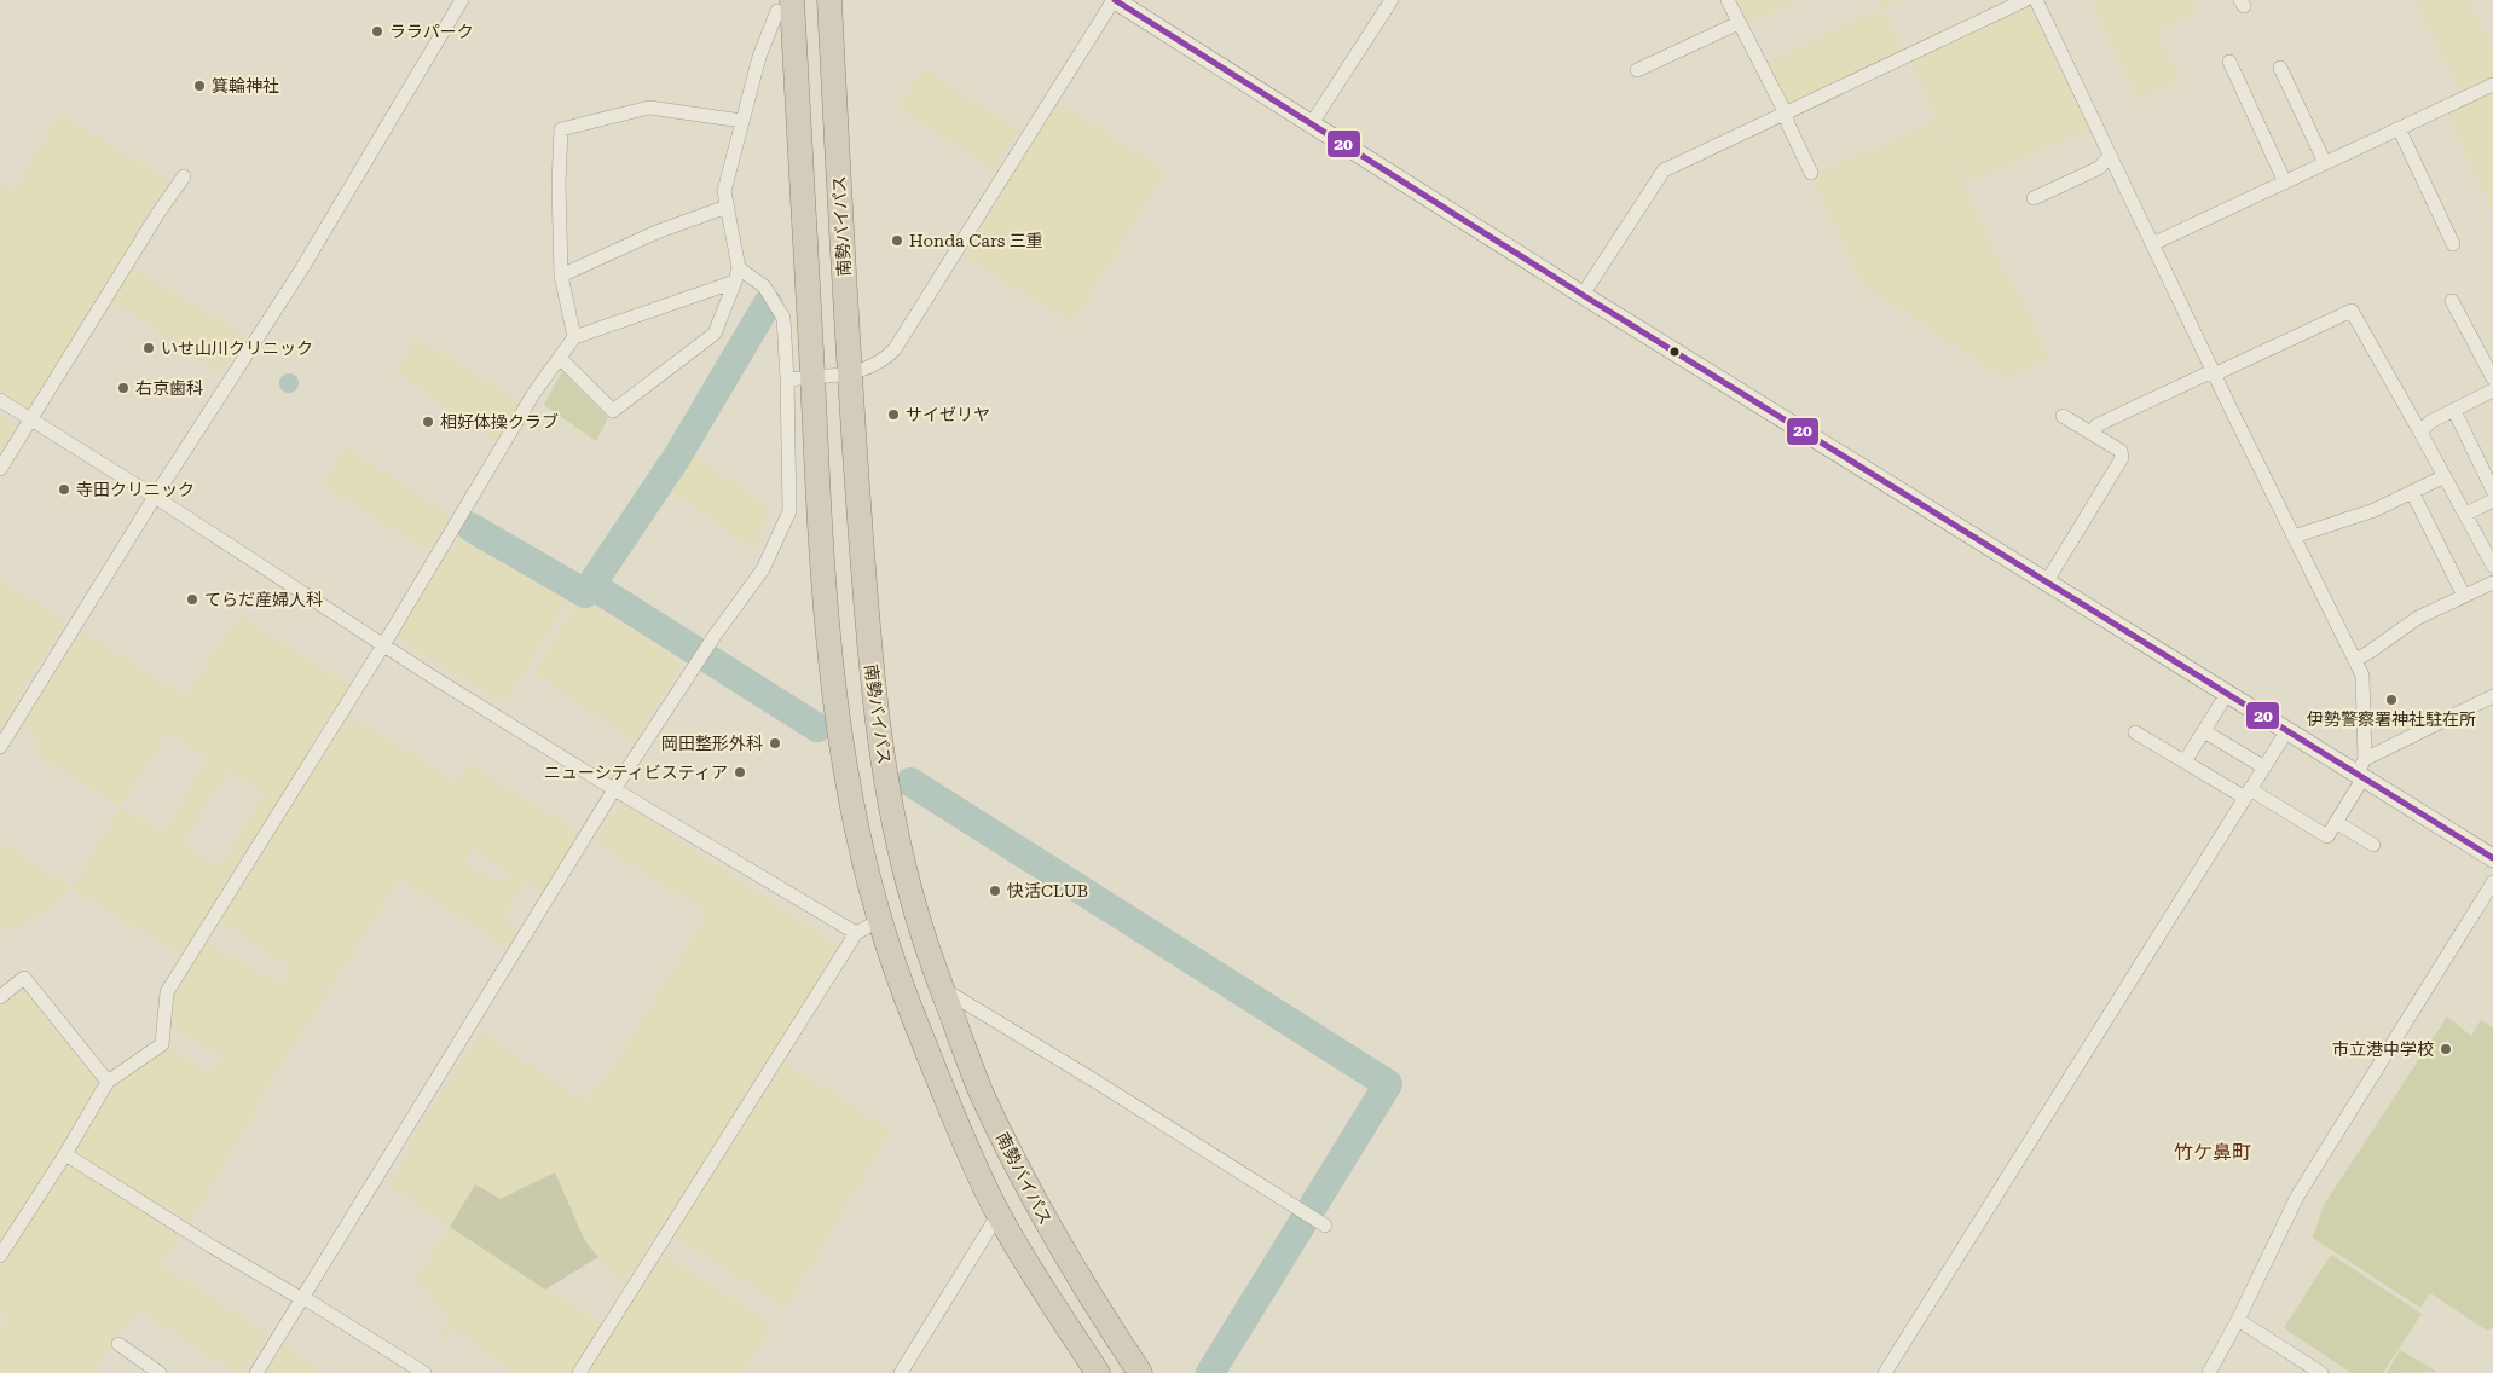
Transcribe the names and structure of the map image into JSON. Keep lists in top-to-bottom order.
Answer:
{
  "streets": {
    "highway": ["南勢バイパス"]
  },
  "districts": ["竹ケ鼻町"],
  "places": [
    "ララパーク",
    "箕輪神社",
    "Honda Cars 三重",
    "いせ山川クリニック",
    "右京歯科",
    "サイゼリヤ",
    "相好体操クラブ",
    "寺田クリニック",
    "てらだ産婦人科",
    "伊勢警察署神社駐在所",
    "岡田整形外科",
    "ニューシティビスティア",
    "快活CLUB",
    "市立港中学校"
  ],
  "lines": ["transit line 20"]
}
